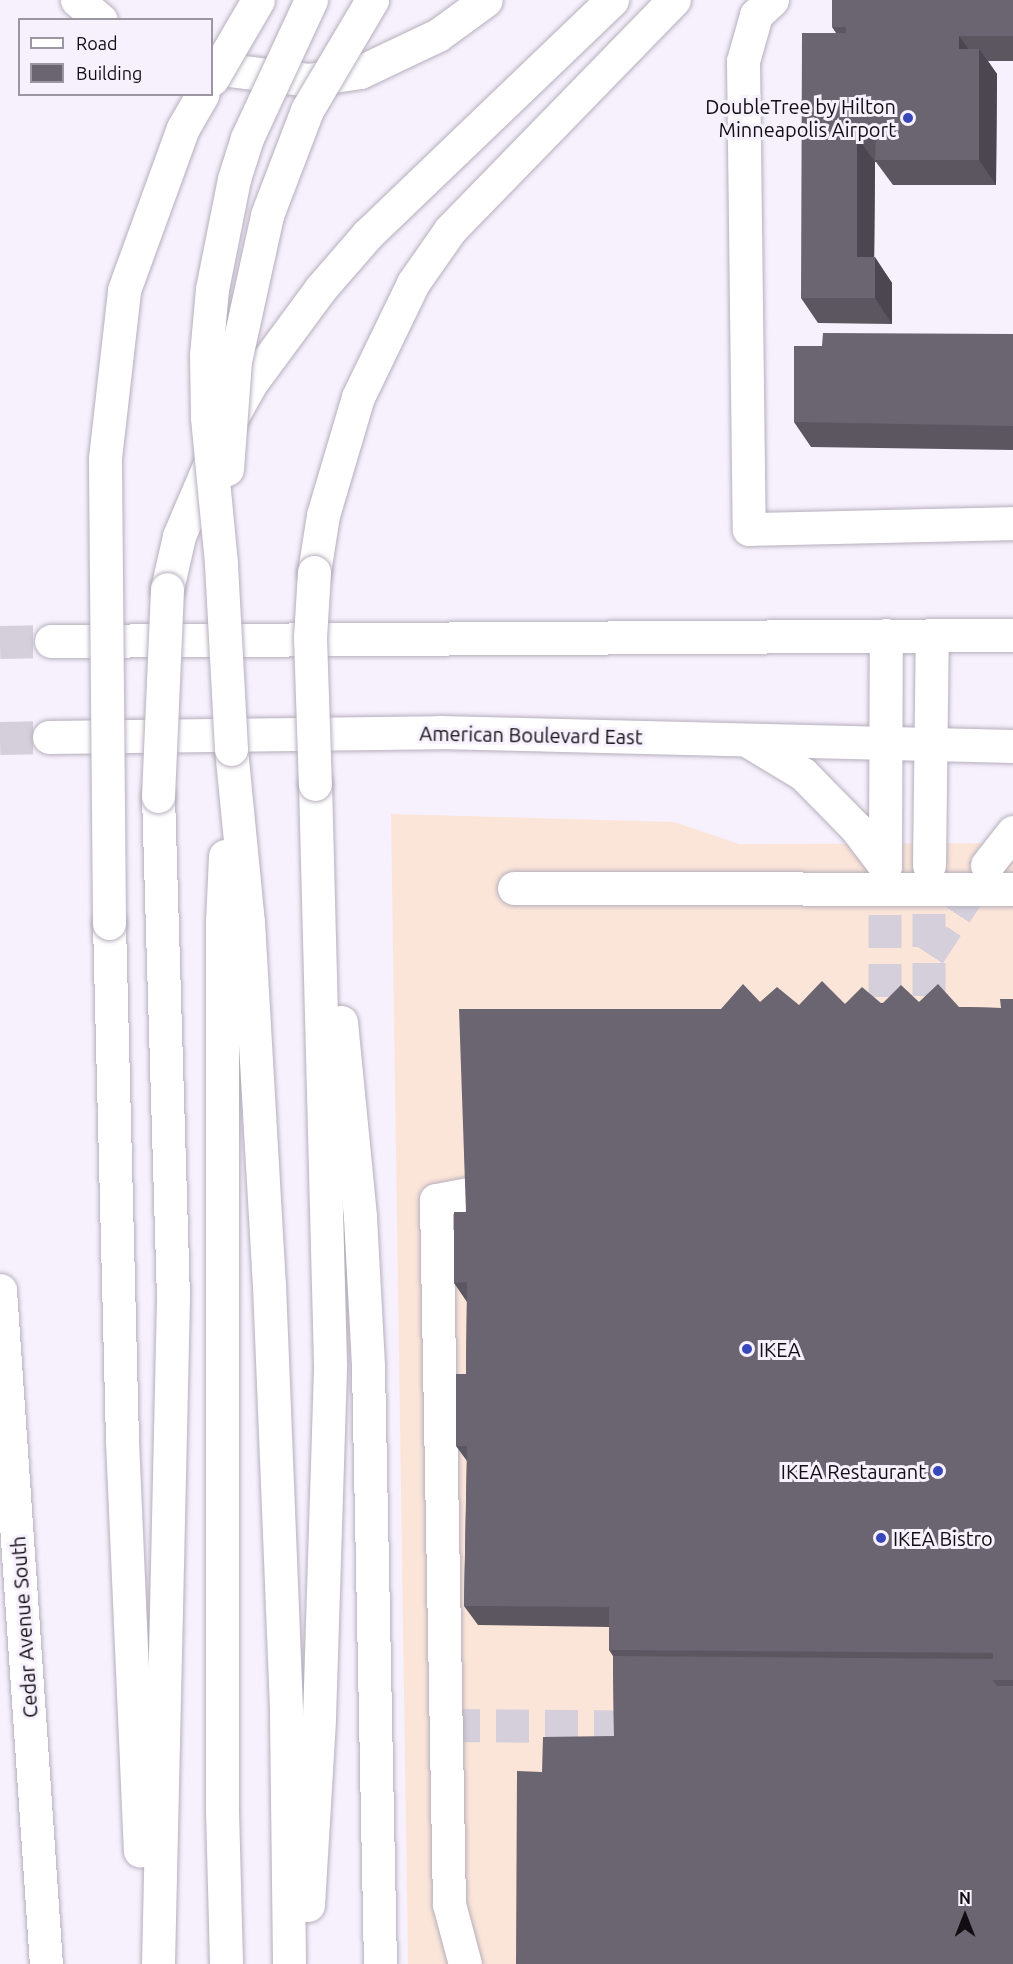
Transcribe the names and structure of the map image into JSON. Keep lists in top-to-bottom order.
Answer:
{
  "streets": {
    "main road": ["American Boulevard East", "Cedar Avenue South"]
  },
  "places": [
    "DoubleTree by Hilton Minneapolis Airport",
    "IKEA",
    "IKEA Restaurant",
    "IKEA Bistro"
  ],
  "legend": ["Road", "Building"],
  "north": "top"
}
